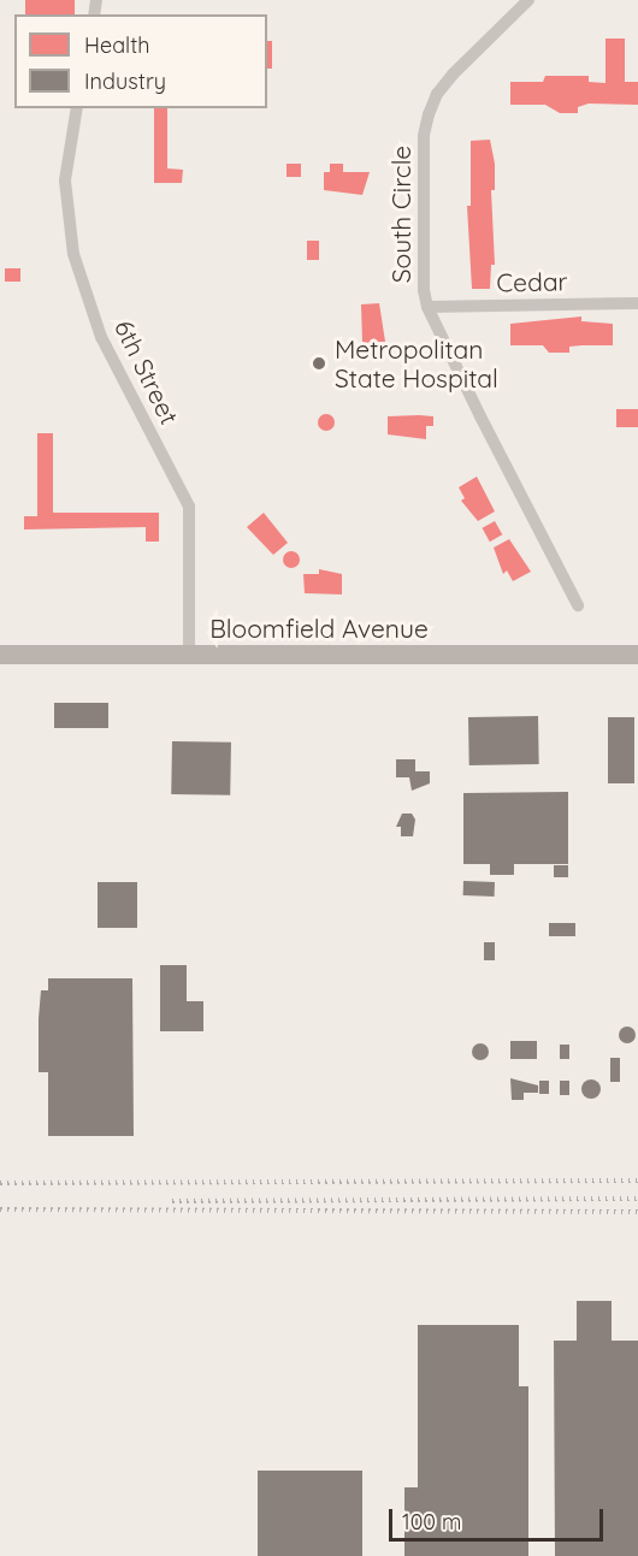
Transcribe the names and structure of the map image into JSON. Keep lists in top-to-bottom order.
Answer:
{
  "streets": {
    "main road": ["Bloomfield Avenue"],
    "street": ["South Circle", "Cedar", "6th Street"]
  },
  "crossings": [
    ["South Circle", "Cedar"],
    ["6th Street", "Bloomfield Avenue"]
  ],
  "places": ["Metropolitan State Hospital"],
  "legend": ["Health", "Industry"],
  "scale_bar": "100 m"
}
